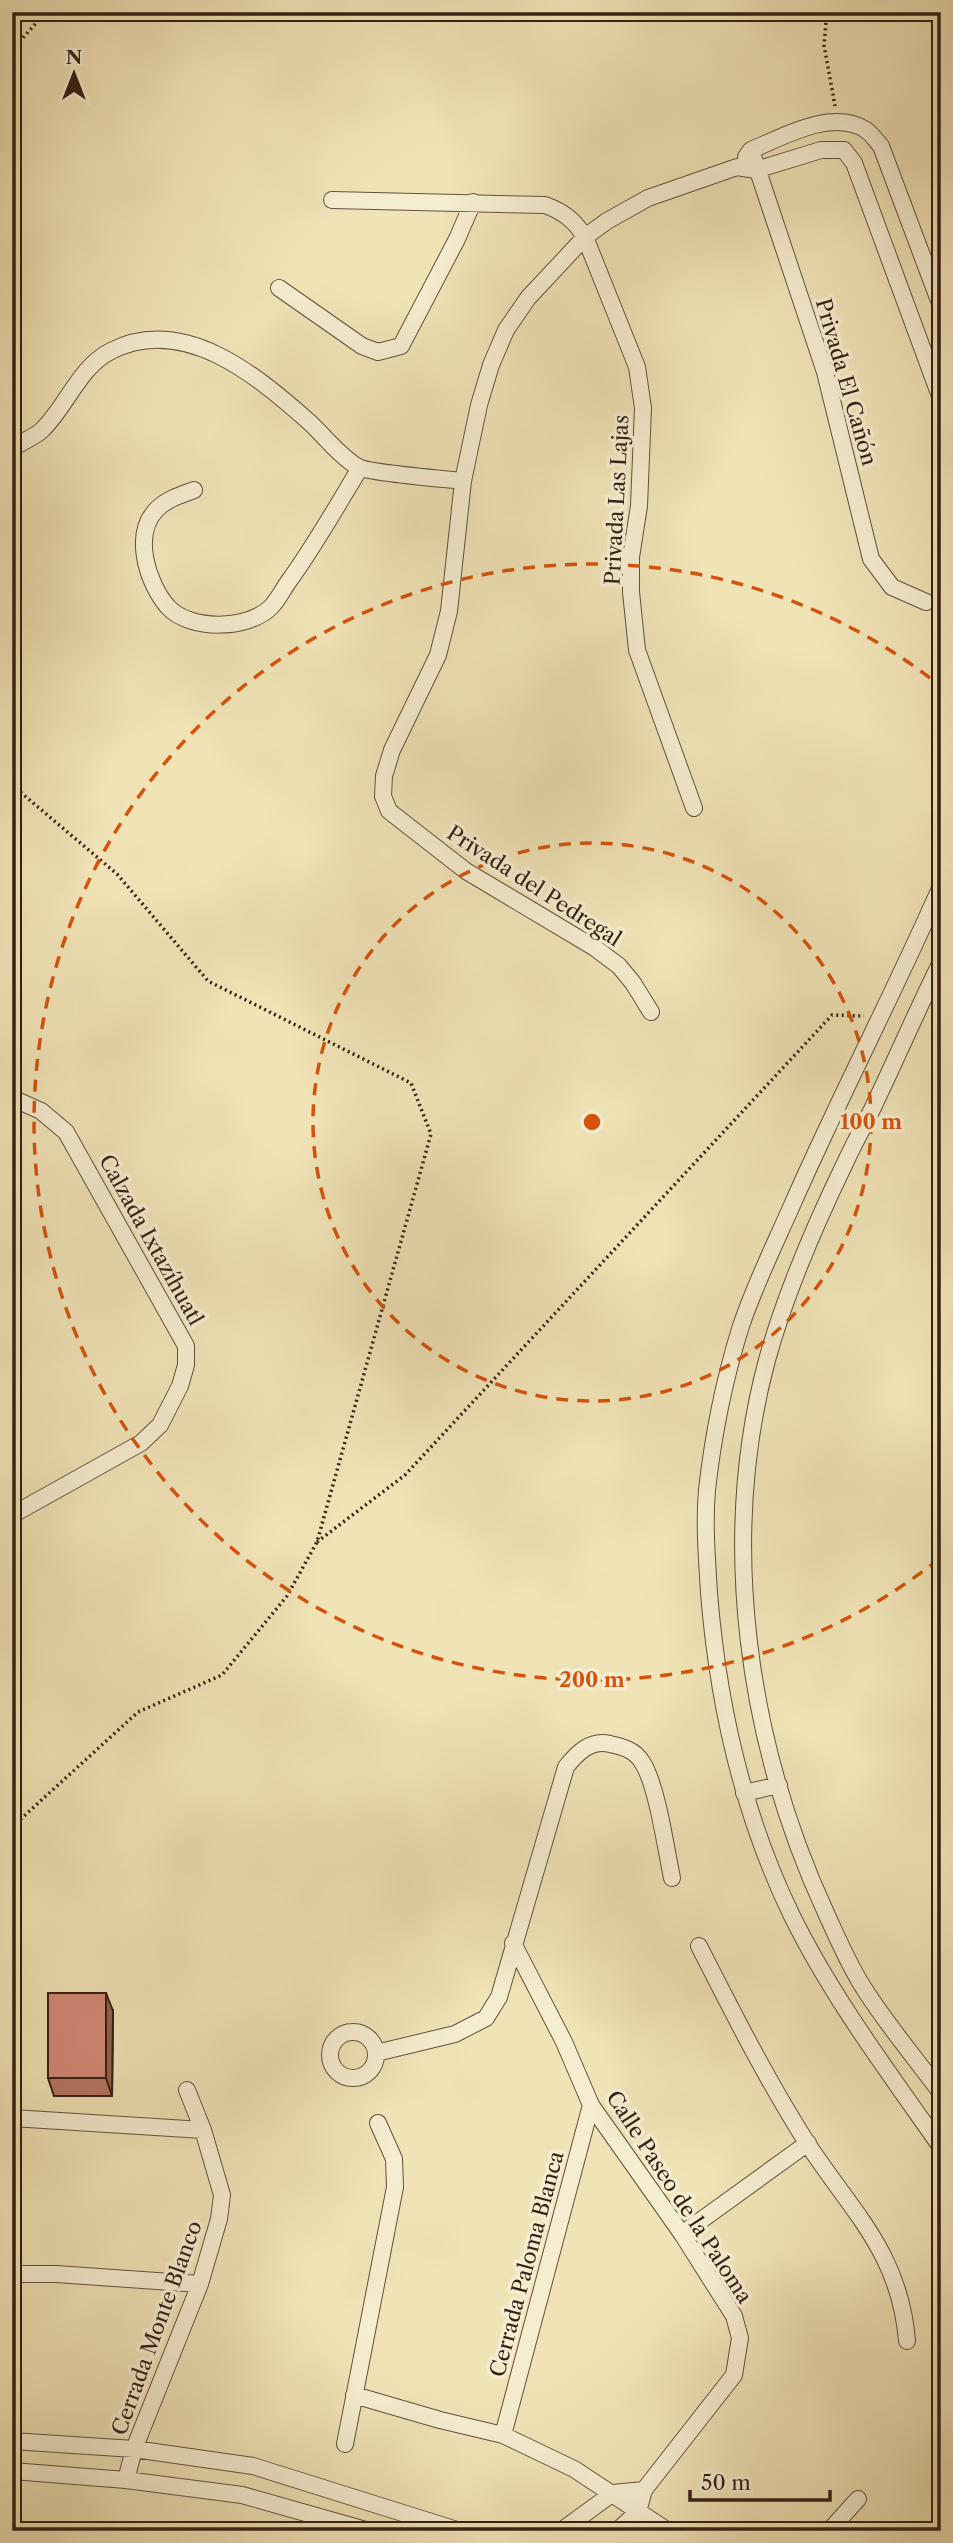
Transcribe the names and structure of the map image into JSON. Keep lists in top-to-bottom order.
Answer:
{
  "streets": {
    "street": [
      "Privada El Cañón",
      "Privada Las Lajas",
      "Privada del Pedregal",
      "Calzada Ixtazíhuatl",
      "Calle Paseo de la Paloma",
      "Cerrada Paloma Blanca",
      "Cerrada Monte Blanco"
    ]
  },
  "crossings": [
    ["Privada Las Lajas", "Privada del Pedregal"],
    ["Calle Paseo de la Paloma", "Cerrada Paloma Blanca"]
  ],
  "scale_bar": "50 m",
  "north": "top",
  "rings": ["100 m", "200 m"]
}
